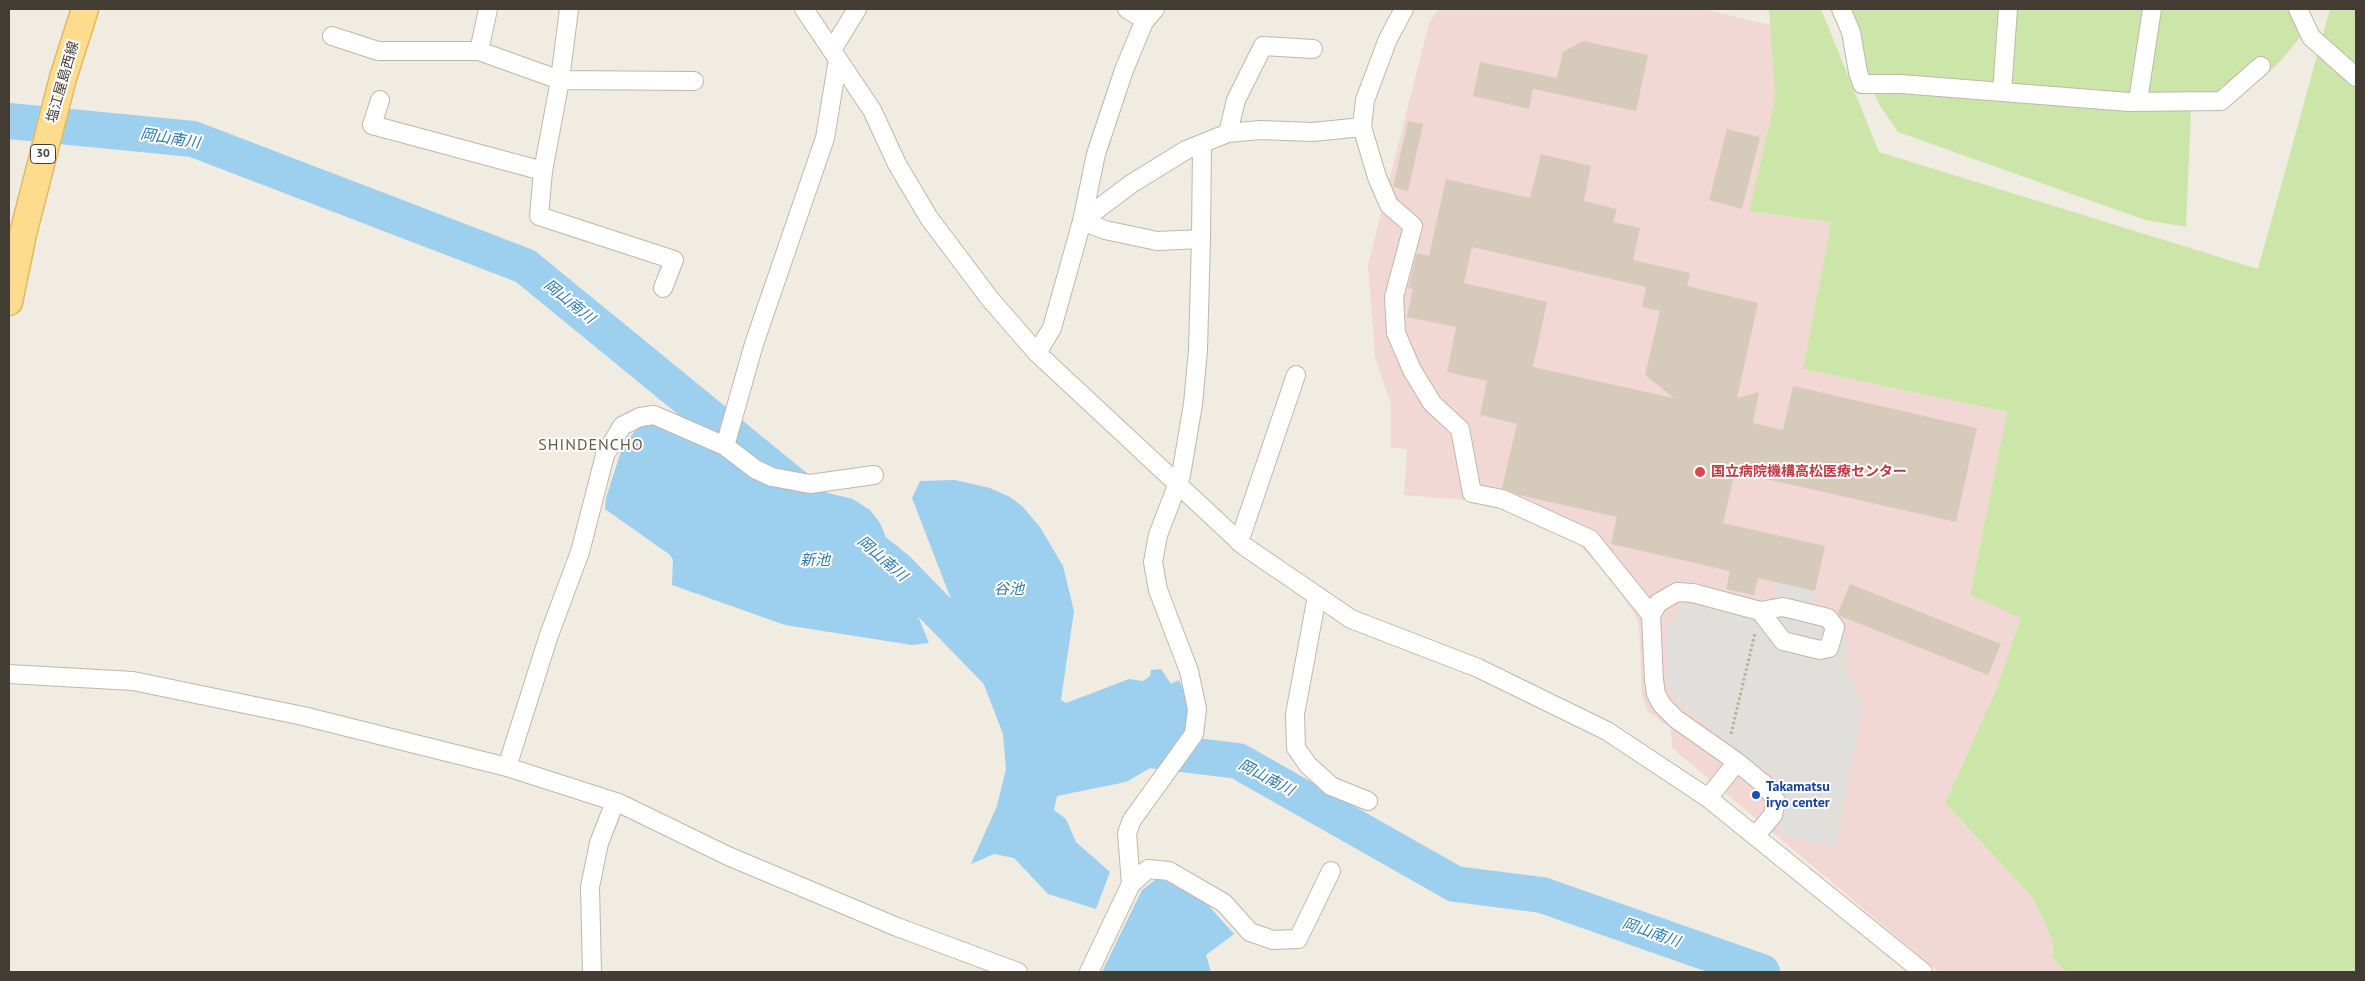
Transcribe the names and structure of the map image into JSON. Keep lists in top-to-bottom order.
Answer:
{
  "streets": {
    "main road": ["塩江屋島西線", "30"]
  },
  "districts": ["SHINDENCHO"],
  "water": ["岡山南川", "新池", "谷池"],
  "places": ["国立病院機構高松医療センター", "Takamatsu iryo center"]
}
